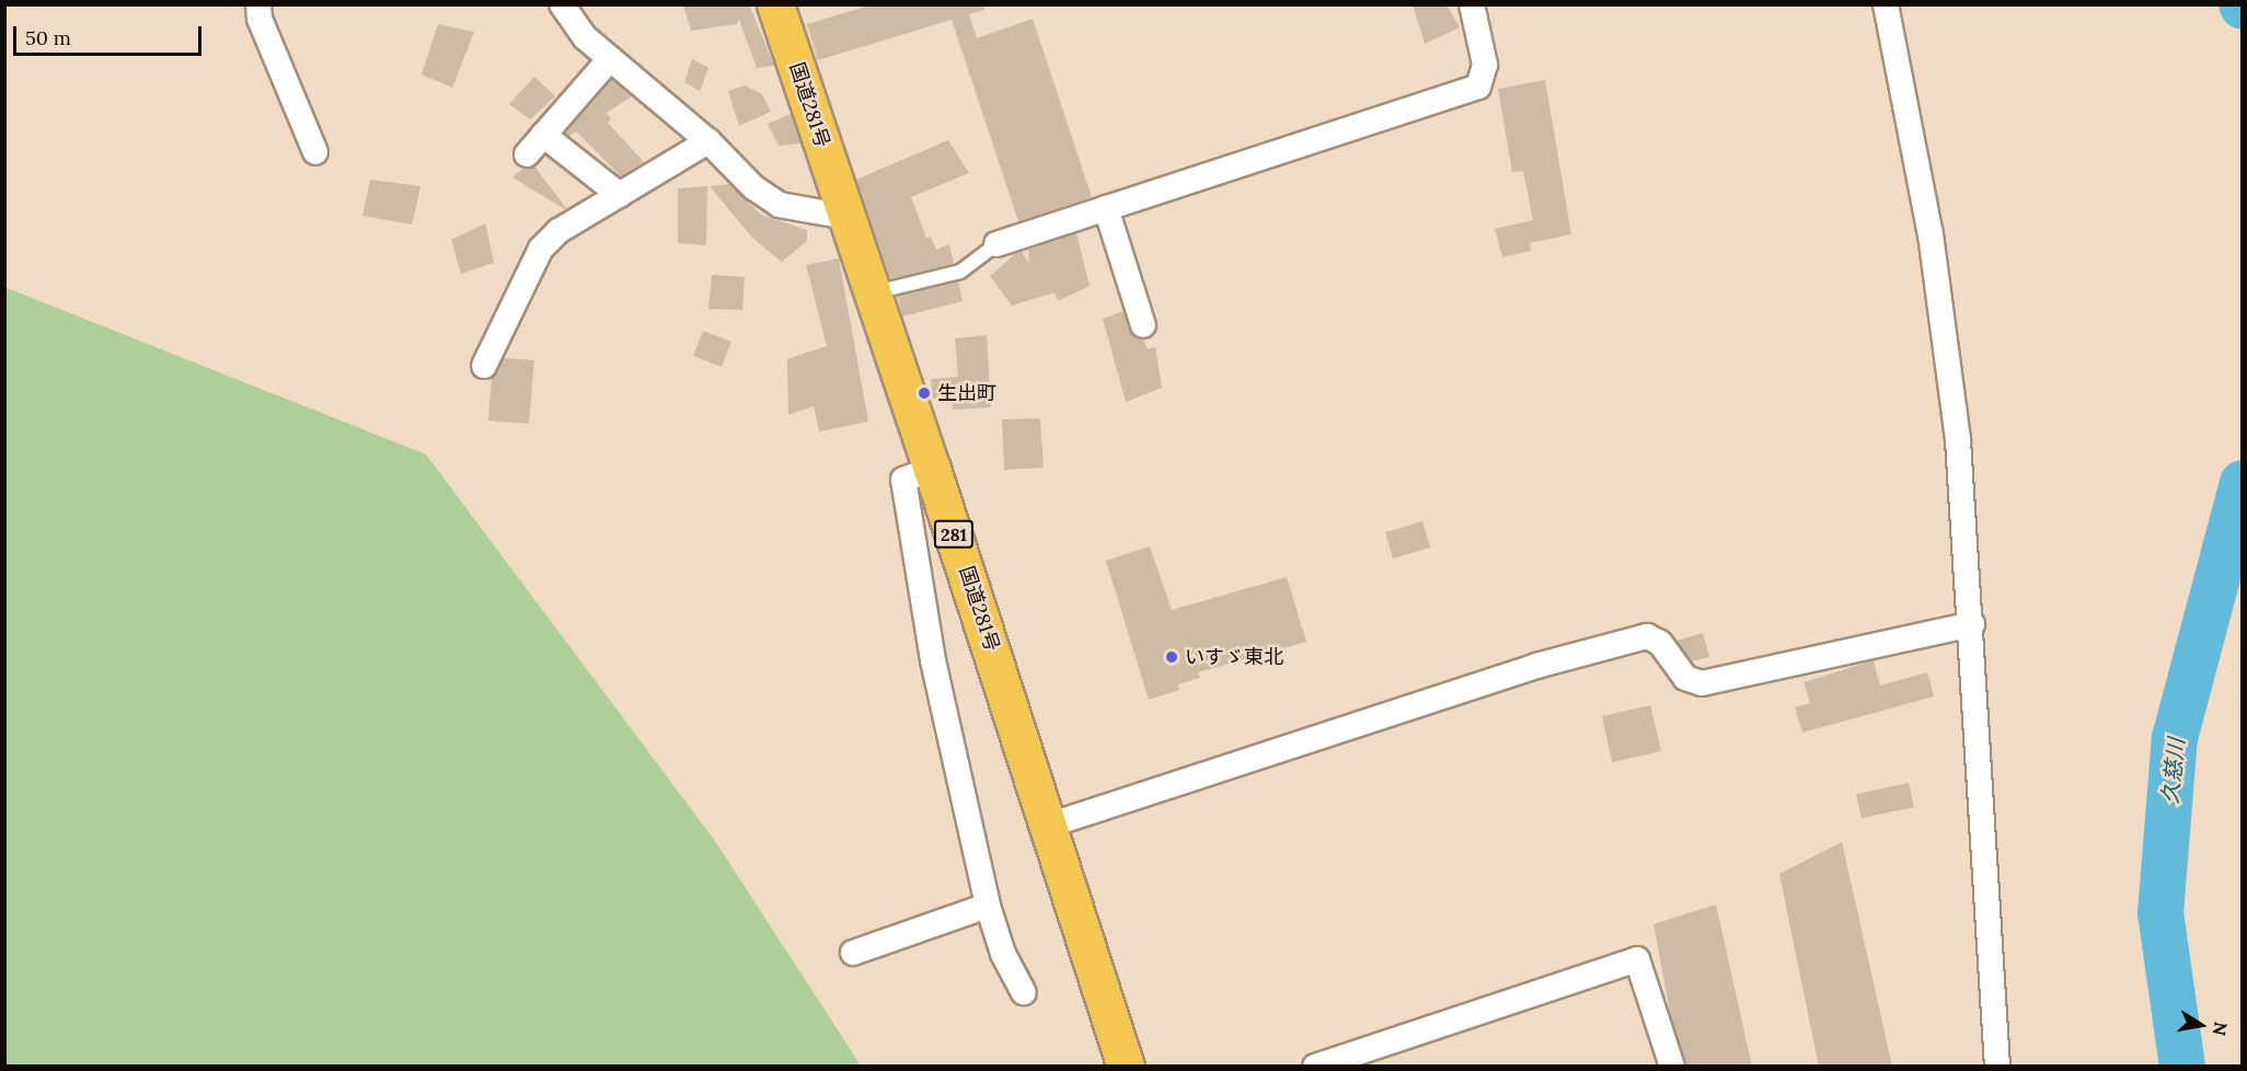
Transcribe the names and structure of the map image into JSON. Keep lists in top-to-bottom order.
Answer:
{
  "streets": {
    "highway": ["国道281号", "281"]
  },
  "water": ["久慈川"],
  "places": ["生出町", "いすゞ東北"],
  "scale_bar": "50 m",
  "north": "right"
}
